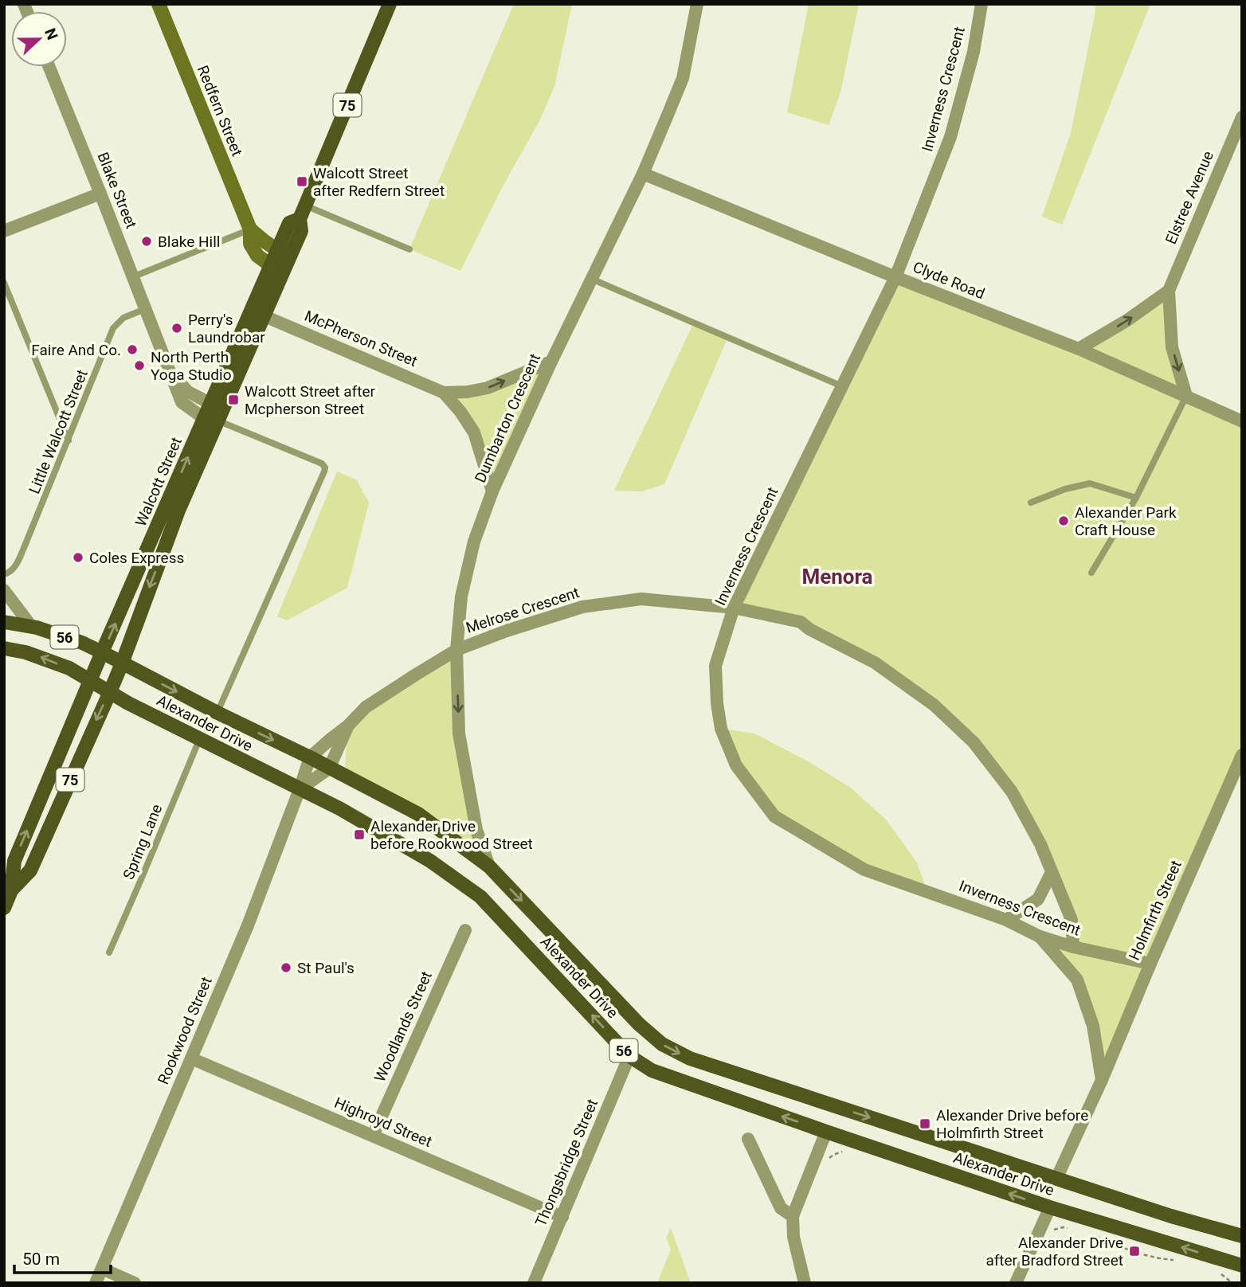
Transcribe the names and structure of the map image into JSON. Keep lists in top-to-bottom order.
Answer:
{
  "streets": {
    "main road": [
      "75",
      "Walcott Street",
      "56",
      "Alexander Drive"
    ],
    "street": [
      "Inverness Crescent",
      "Redfern Street",
      "Blake Street",
      "Elstree Avenue",
      "Clyde Road",
      "McPherson Street",
      "Dumbarton Crescent",
      "Melrose Crescent",
      "Holmfirth Street",
      "Woodlands Street",
      "Rookwood Street",
      "Highroyd Street",
      "Thongsbridge Street"
    ],
    "lane": ["Little Walcott Street", "Spring Lane"]
  },
  "crossings": [
    ["Inverness Crescent", "Clyde Road"],
    ["Inverness Crescent", "Melrose Crescent"],
    ["Inverness Crescent", "Holmfirth Street"],
    ["Redfern Street", "Walcott Street"],
    ["Blake Street", "Little Walcott Street"],
    ["Blake Street", "Walcott Street"],
    ["Elstree Avenue", "Clyde Road"],
    ["Clyde Road", "Dumbarton Crescent"],
    ["McPherson Street", "Dumbarton Crescent"],
    ["McPherson Street", "Walcott Street"],
    ["Dumbarton Crescent", "Melrose Crescent"],
    ["Dumbarton Crescent", "Alexander Drive"],
    ["Walcott Street", "56"],
    ["Walcott Street", "Alexander Drive"],
    ["Melrose Crescent", "Alexander Drive"],
    ["Melrose Crescent", "Rookwood Street"],
    ["56", "Alexander Drive"],
    ["Alexander Drive", "Spring Lane"],
    ["Alexander Drive", "Holmfirth Street"],
    ["Alexander Drive", "Rookwood Street"],
    ["Alexander Drive", "Thongsbridge Street"],
    ["Woodlands Street", "Highroyd Street"],
    ["Rookwood Street", "Highroyd Street"],
    ["Highroyd Street", "Thongsbridge Street"]
  ],
  "one_way": ["Elstree Avenue"],
  "districts": ["Menora"],
  "places": {
    "transit": [
      "Walcott Street after Redfern Street",
      "Walcott Street after Mcpherson Street",
      "Alexander Drive before Rookwood Street",
      "Alexander Drive before Holmfirth Street",
      "Alexander Drive after Bradford Street"
    ],
    "other": [
      "Blake Hill",
      "Perry's Laundrobar",
      "Faire And Co.",
      "North Perth Yoga Studio",
      "Alexander Park Craft House",
      "Coles Express",
      "St Paul's"
    ]
  },
  "scale_bar": "50 m",
  "north": "right"
}
